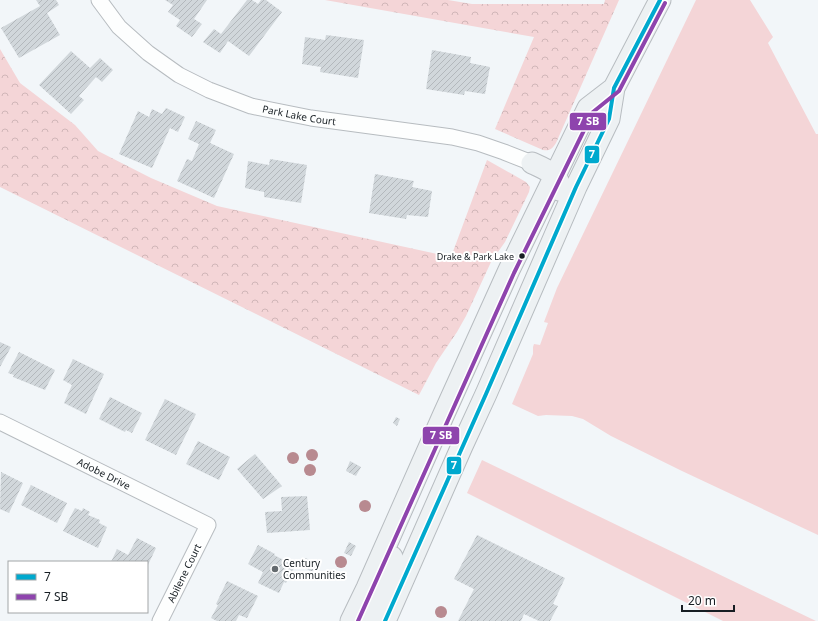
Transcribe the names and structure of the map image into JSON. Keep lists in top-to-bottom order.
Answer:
{
  "streets": {
    "street": ["Park Lake Court", "Adobe Drive", "Abilene Court"]
  },
  "crossings": [
    ["Adobe Drive", "Abilene Court"]
  ],
  "places": ["Drake & Park Lake", "Century Communities"],
  "lines": ["transit line 7"],
  "legend": ["7", "7 SB"],
  "scale_bar": "20 m"
}
